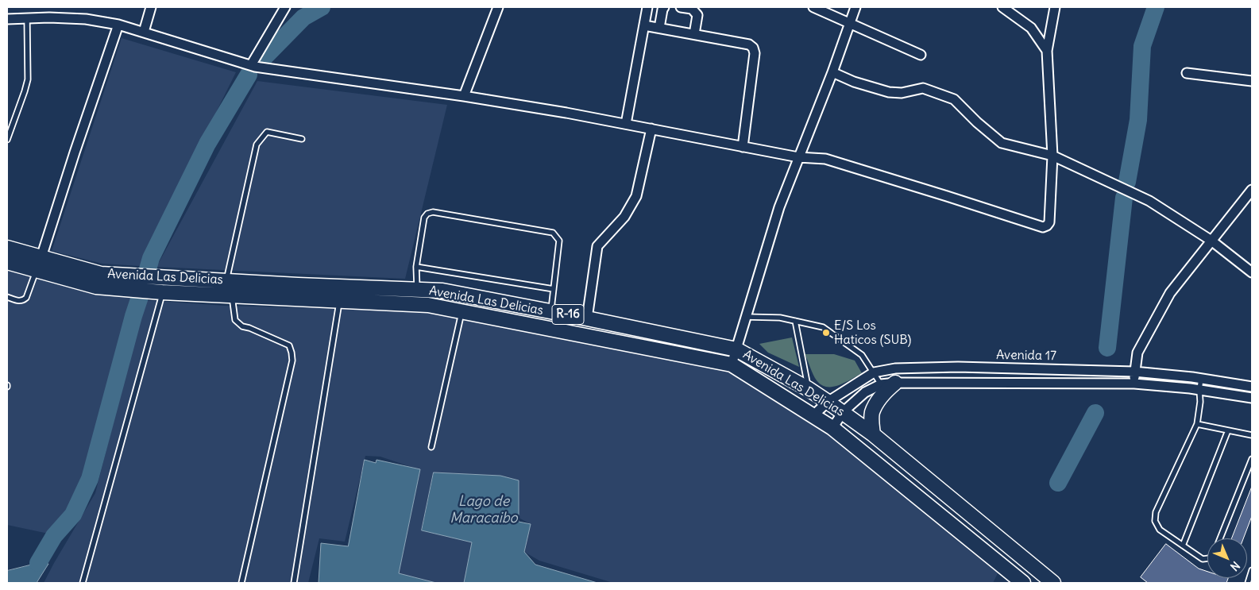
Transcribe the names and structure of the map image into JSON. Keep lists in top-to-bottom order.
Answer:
{
  "streets": {
    "main road": ["Avenida Las Delicias", "R-16"],
    "street": ["Avenida 17"]
  },
  "crossings": [
    ["Avenida Las Delicias", "Avenida 17"]
  ],
  "water": ["Lago de Maracaibo"],
  "places": ["E/S Los Haticos (SUB)"],
  "north": "bottom right"
}
